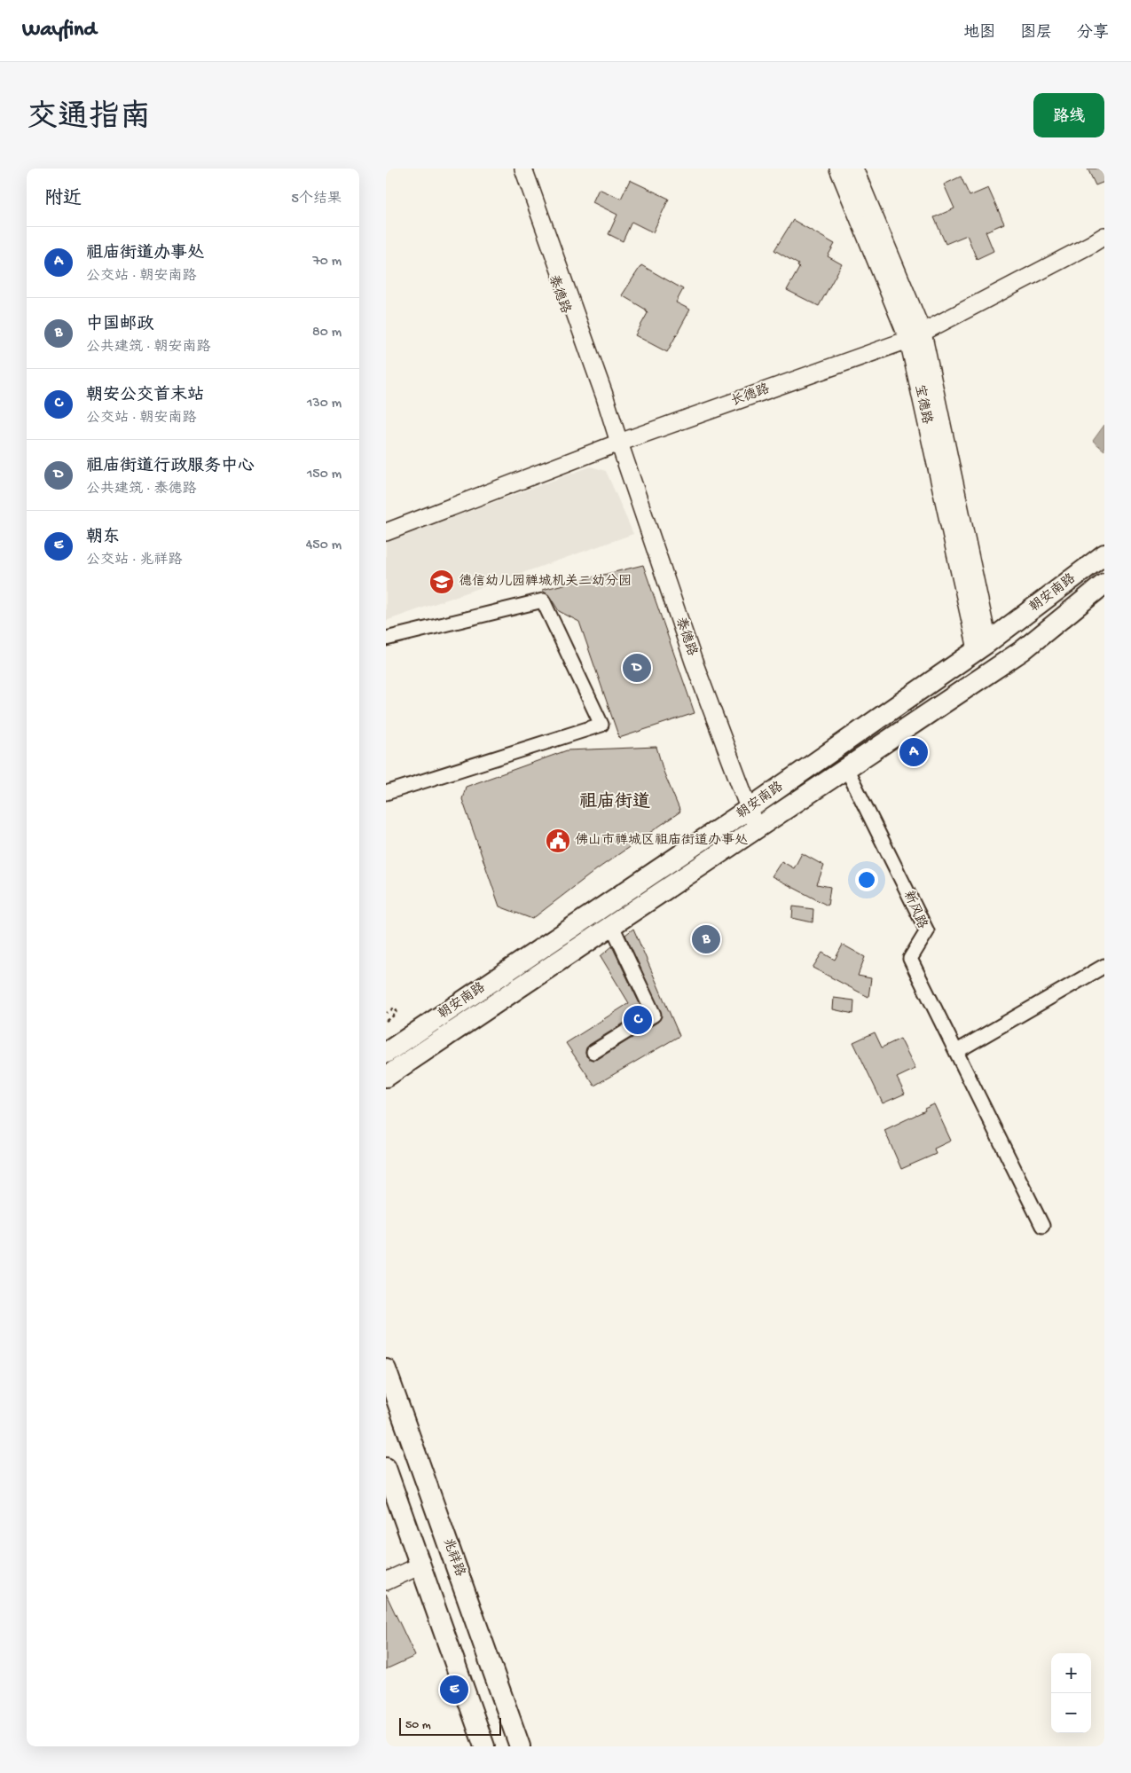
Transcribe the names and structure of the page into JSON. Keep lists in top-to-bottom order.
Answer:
{
  "streets": {
    "main road": ["朝安南路", "兆祥路"],
    "street": [
      "泰德路",
      "长德路",
      "宝德路",
      "新风路"
    ]
  },
  "crossings": [
    ["泰德路", "长德路"],
    ["泰德路", "朝安南路"],
    ["长德路", "宝德路"],
    ["宝德路", "朝安南路"],
    ["朝安南路", "新风路"]
  ],
  "districts": ["祖庙街道"],
  "places": {
    "school or university": ["德信幼儿园禅城机关二幼分园"],
    "public building": ["佛山市禅城区祖庙街道办事处"]
  },
  "scale_bar": "50 m",
  "page": {
    "header": "Wayfind",
    "nav": ["地图", "图层", "分享"],
    "title": "交通指南",
    "buttons": "路线",
    "heading": ["附近", "5个结果"],
    "list": [
      {
        "mark": "A",
        "name": "祖庙街道办事处",
        "note": "公交站 · 朝安南路",
        "value": "70 m"
      },
      {
        "mark": "B",
        "name": "中国邮政",
        "note": "公共建筑 · 朝安南路",
        "value": "80 m"
      },
      {
        "mark": "C",
        "name": "朝安公交首末站",
        "note": "公交站 · 朝安南路",
        "value": "130 m"
      },
      {
        "mark": "D",
        "name": "祖庙街道行政服务中心",
        "note": "公共建筑 · 泰德路",
        "value": "150 m"
      },
      {
        "mark": "E",
        "name": "朝东",
        "note": "公交站 · 兆祥路",
        "value": "450 m"
      }
    ],
    "pins": [
      "D",
      "A",
      "B",
      "C",
      "E"
    ],
    "map_buttons": ["+", "−"],
    "scale": "50 m"
  }
}
